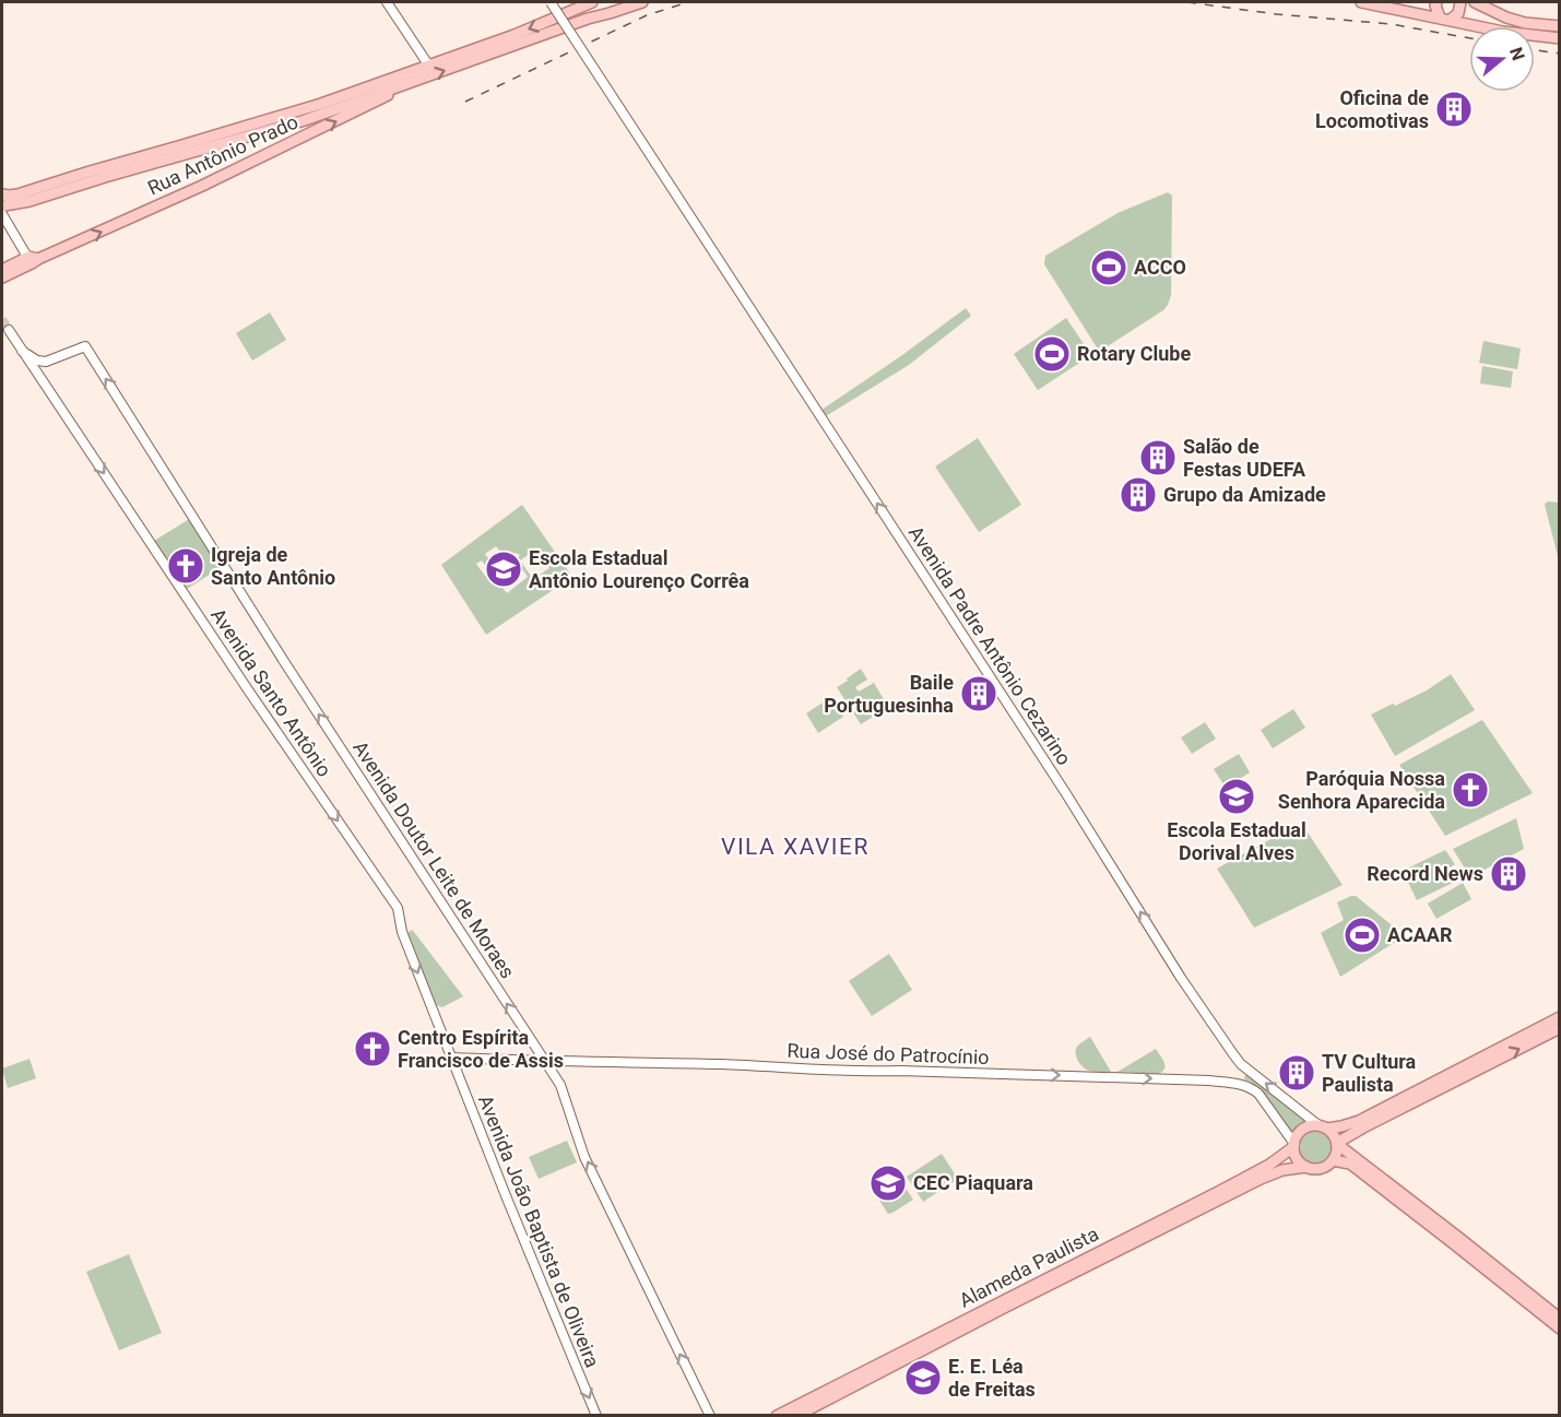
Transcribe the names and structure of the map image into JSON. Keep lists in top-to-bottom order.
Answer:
{
  "streets": {
    "main road": ["Rua Antônio Prado", "Alameda Paulista"],
    "street": [
      "Avenida Padre Antônio Cezarino",
      "Avenida Santo Antônio",
      "Avenida Doutor Leite de Moraes",
      "Rua José do Patrocínio",
      "Avenida João Baptista de Oliveira"
    ]
  },
  "crossings": [
    ["Avenida Padre Antônio Cezarino", "Alameda Paulista"],
    ["Avenida Santo Antônio", "Avenida João Baptista de Oliveira"],
    ["Avenida Doutor Leite de Moraes", "Rua José do Patrocínio"],
    ["Rua José do Patrocínio", "Avenida João Baptista de Oliveira"]
  ],
  "one_way": [
    "Avenida Padre Antônio Cezarino",
    "Avenida Santo Antônio",
    "Avenida Doutor Leite de Moraes",
    "Rua José do Patrocínio",
    "Avenida João Baptista de Oliveira"
  ],
  "districts": ["VILA XAVIER"],
  "places": {
    "building": [
      "Oficina de Locomotivas",
      "Salão de Festas UDEFA",
      "Grupo da Amizade",
      "Baile Portuguesinha",
      "Record News",
      "TV Cultura Paulista"
    ],
    "sports": ["ACCO", "Rotary Clube", "ACAAR"],
    "church": ["Igreja de Santo Antônio", "Paróquia Nossa Senhora Aparecida", "Centro Espírita Francisco de Assis"],
    "school or university": [
      "Escola Estadual Antônio Lourenço Corrêa",
      "Escola Estadual Dorival Alves",
      "CEC Piaquara",
      "E. E. Léa de Freitas"
    ]
  },
  "north": "right"
}
